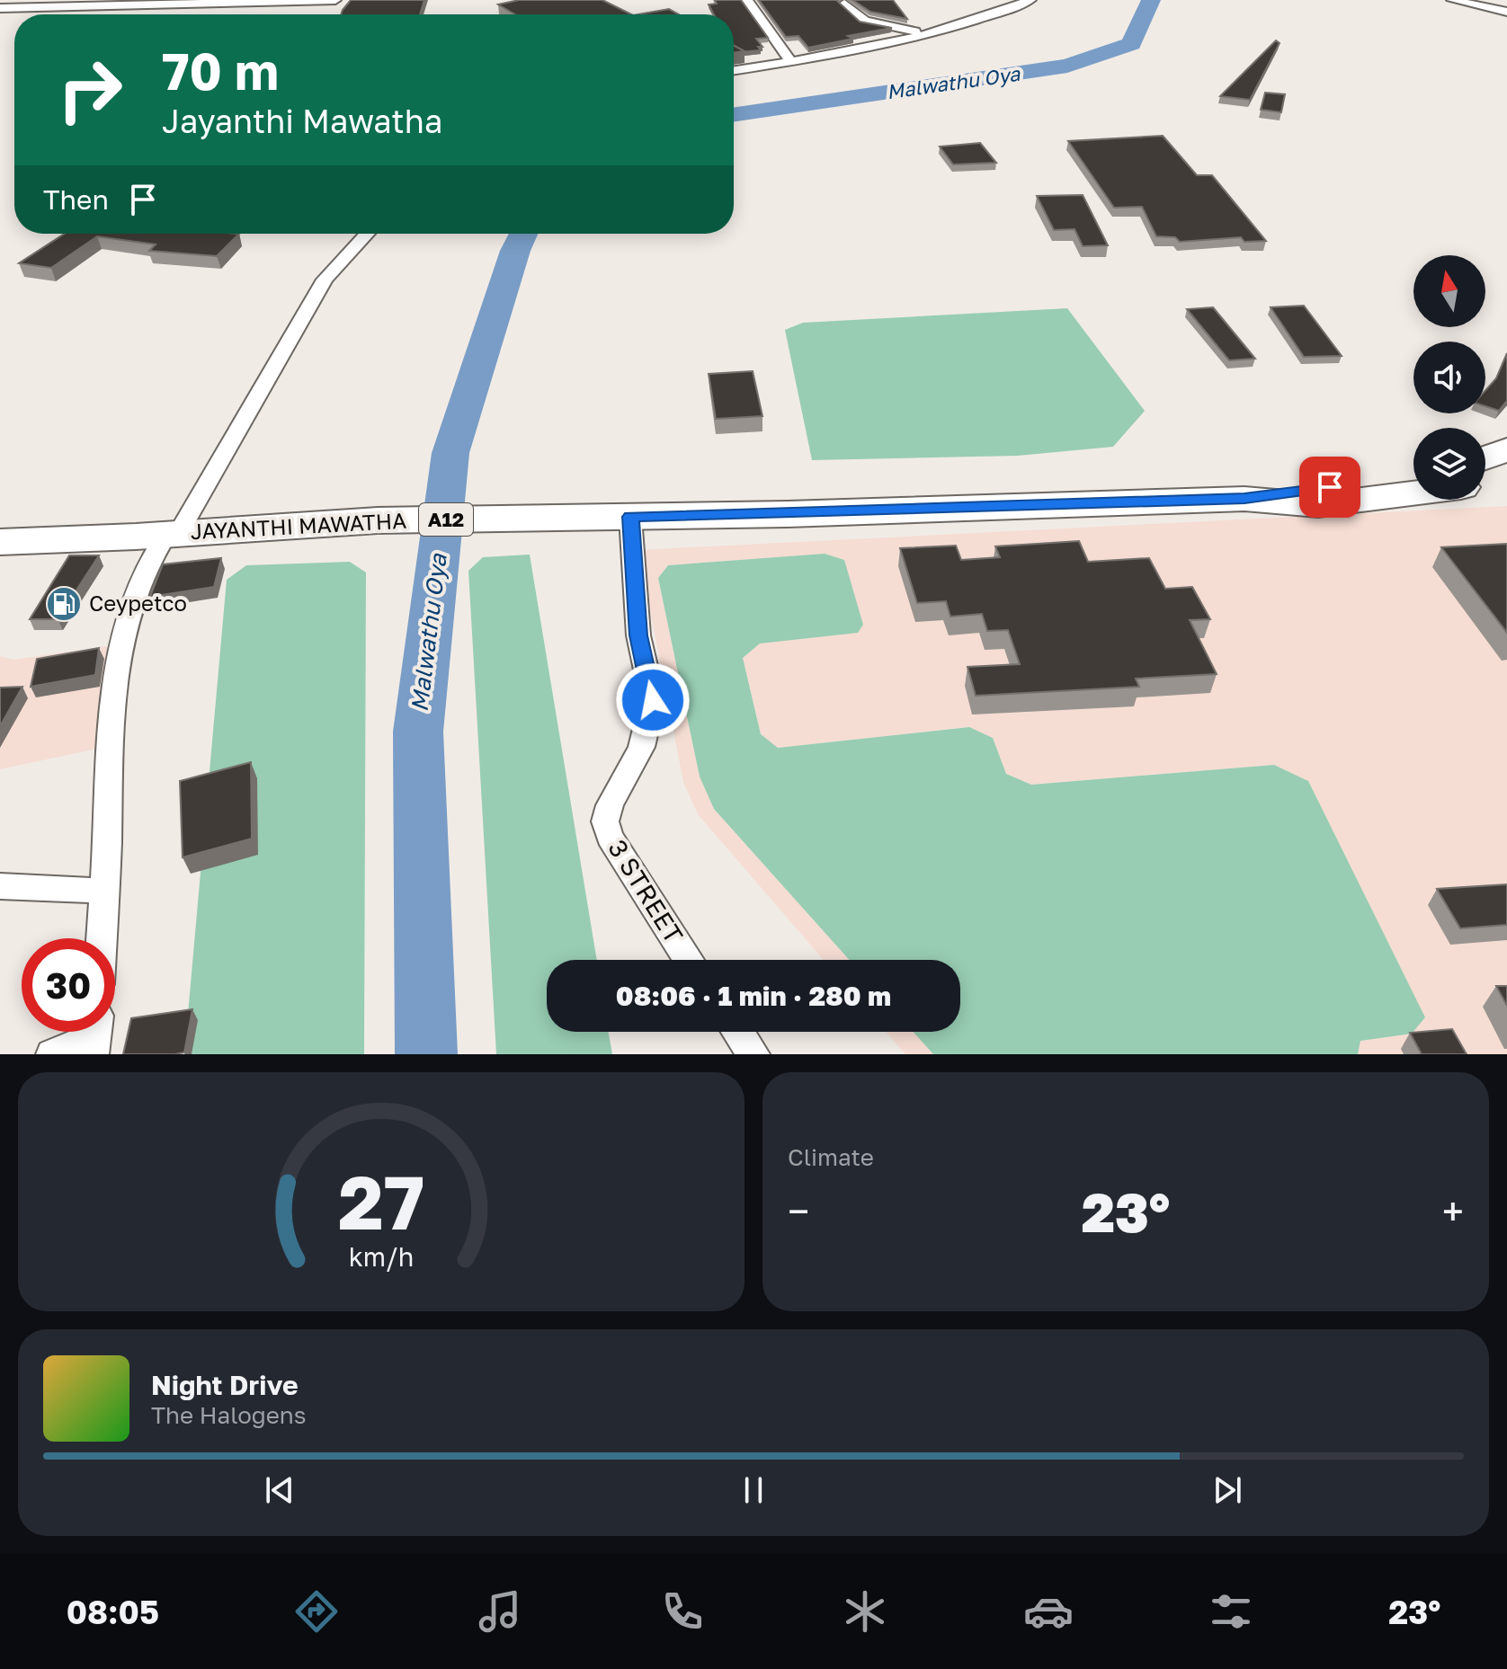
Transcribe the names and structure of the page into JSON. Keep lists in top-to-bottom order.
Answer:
{
  "streets": {
    "highway": ["A12", "JAYANTHI MAWATHA"],
    "street": ["3 STREET"]
  },
  "crossings": [
    ["JAYANTHI MAWATHA", "3 STREET"]
  ],
  "water": ["Malwathu Oya"],
  "places": {
    "fuel station": ["Ceypetco"]
  },
  "north": "top",
  "page": {
    "turn": ["70 m", "Jayanthi Mawatha"],
    "then": "Then",
    "limit": "30",
    "trip": "08:06 · 1 min · 280 m",
    "tile": "Climate",
    "heat": ["−", "23°", "+"],
    "song": ["Night Drive", "The Halogens"],
    "tabs": ["08:05", "23°"],
    "gauge": ["27", "km/h"]
  }
}
